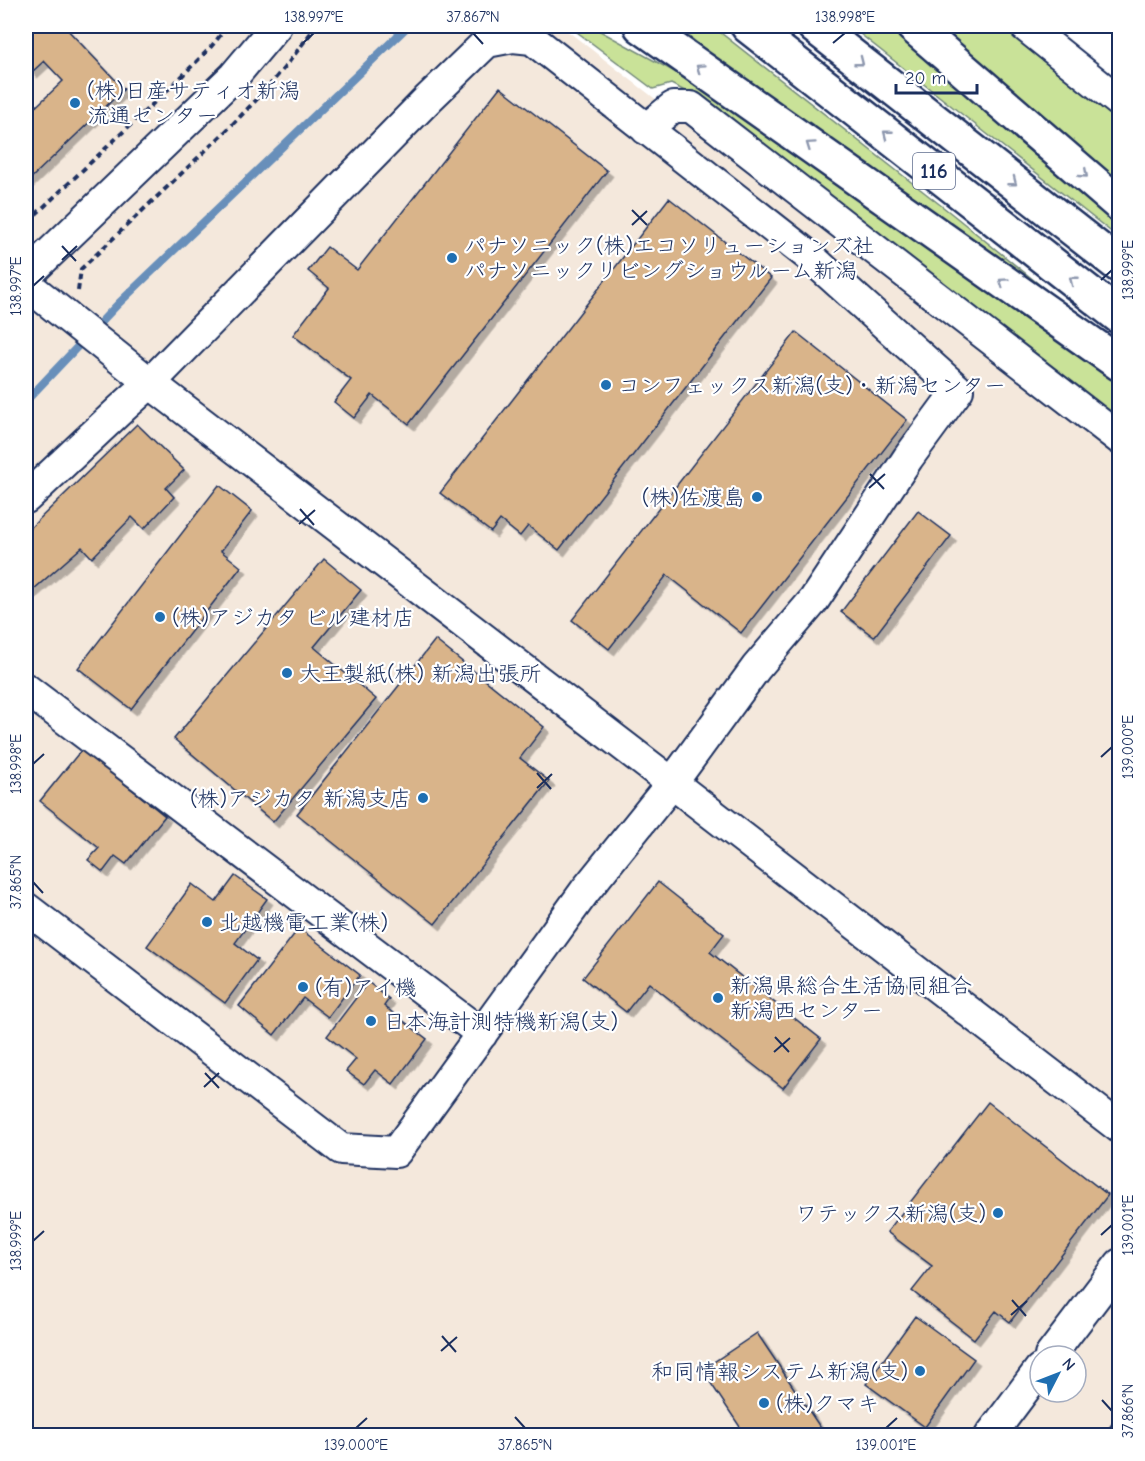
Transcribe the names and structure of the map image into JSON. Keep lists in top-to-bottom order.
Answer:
{
  "streets": {
    "highway": ["116"]
  },
  "places": [
    "(株)日産サティオ新潟 流通センター",
    "パナソニック(株)エコソリューションズ社 パナソニックリビングショウルーム新潟",
    "コンフェックス新潟(支)・新潟センター",
    "(株)佐渡島",
    "(株)アジカタ ビル建材店",
    "大王製紙(株) 新潟出張所",
    "(株)アジカタ 新潟支店",
    "北越機電工業(株)",
    "(有)アイ機",
    "新潟県総合生活協同組合 新潟西センター",
    "日本海計測特機新潟(支)",
    "ワテックス新潟(支)",
    "和同情報システム新潟(支)",
    "(株)クマキ"
  ],
  "scale_bar": "20 m",
  "north": "top right",
  "coordinates": [
    "138.997°E",
    "37.867°N",
    "138.998°E",
    "138.999°E",
    "139.000°E",
    "37.865°N",
    "139.001°E",
    "37.866°N"
  ]
}
